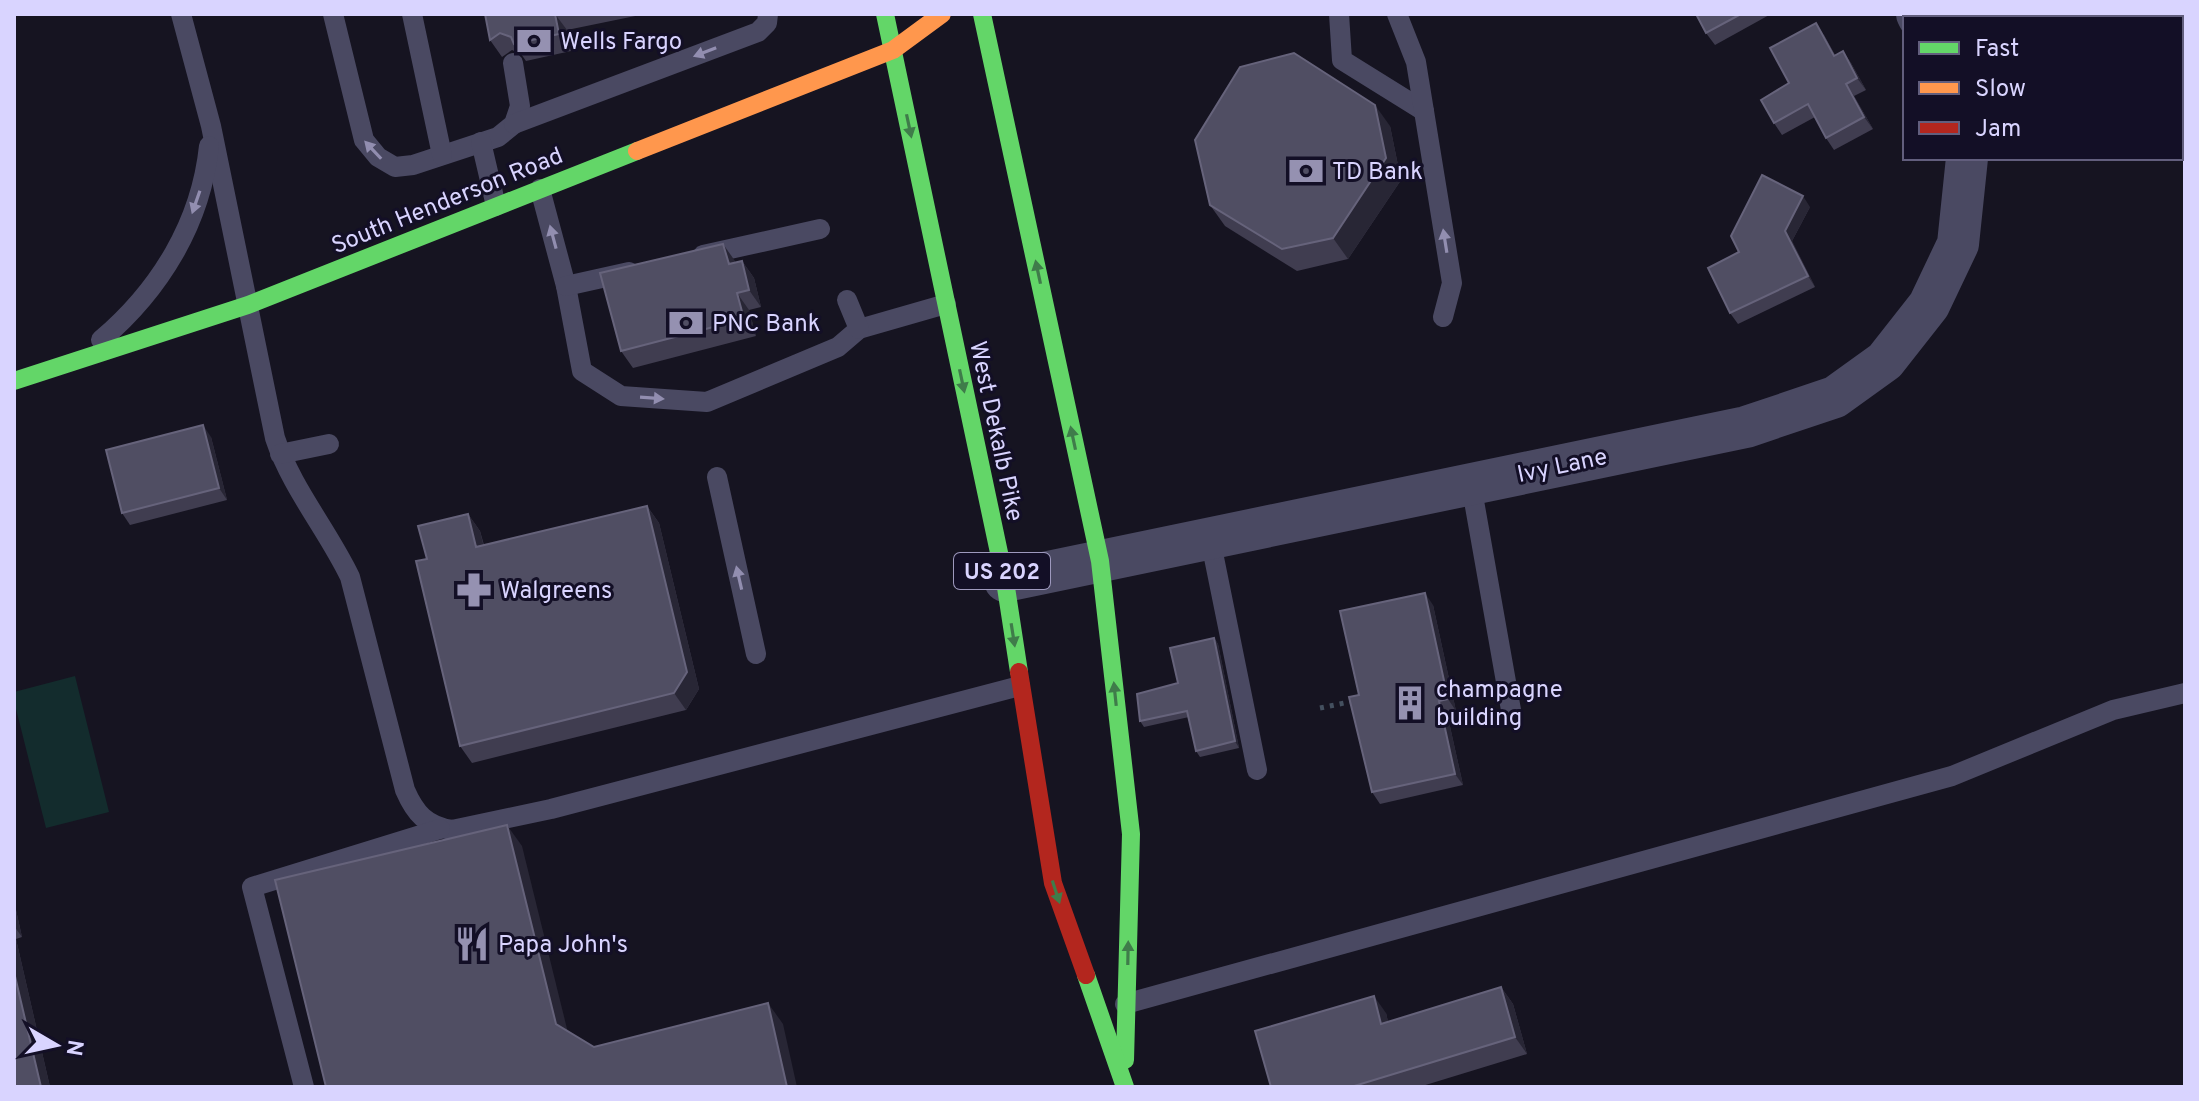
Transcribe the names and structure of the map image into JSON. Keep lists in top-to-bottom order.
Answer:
{
  "streets": {
    "main road": ["South Henderson Road", "West Dekalb Pike", "US 202"],
    "street": ["Ivy Lane"]
  },
  "crossings": [
    ["South Henderson Road", "West Dekalb Pike"],
    ["West Dekalb Pike", "Ivy Lane"]
  ],
  "places": {
    "bank": ["Wells Fargo", "TD Bank", "PNC Bank"],
    "pharmacy": ["Walgreens"],
    "building": ["champagne building"],
    "restaurant": ["Papa John's"]
  },
  "legend": ["Fast", "Slow", "Jam"],
  "north": "right"
}
